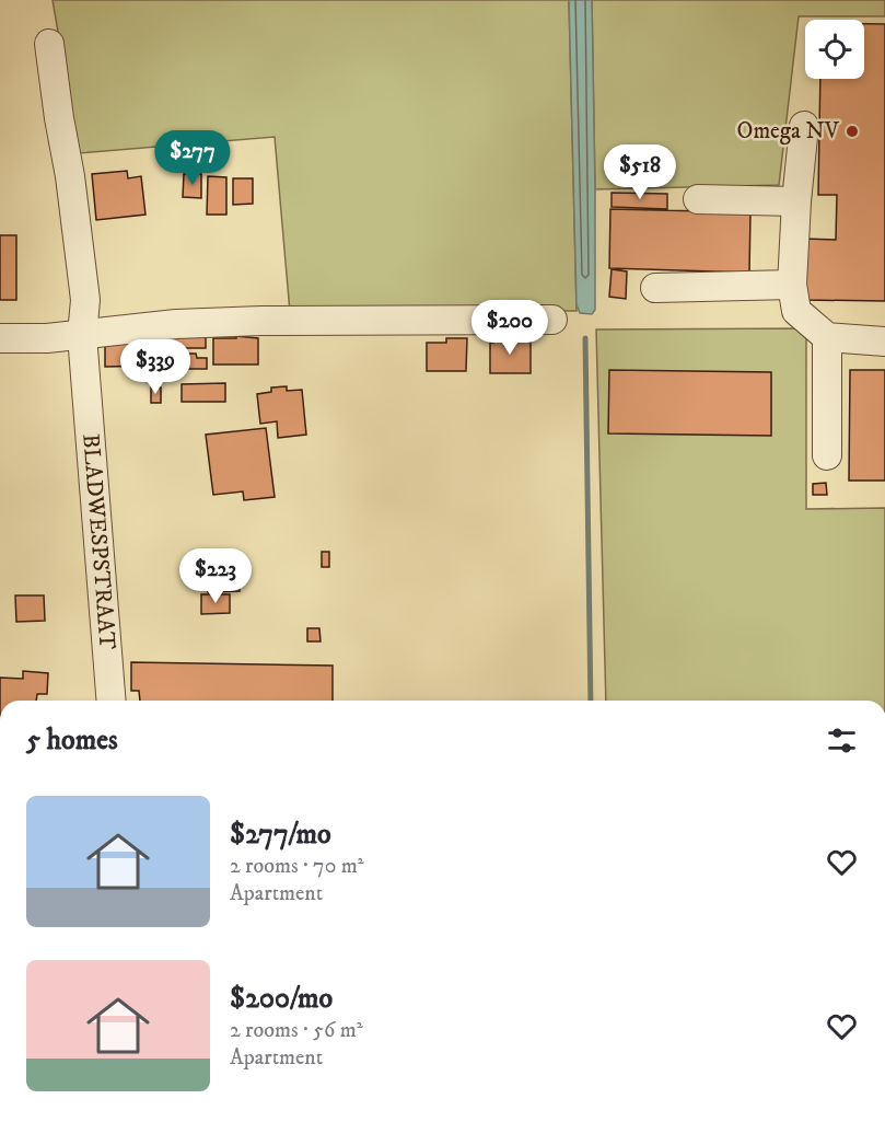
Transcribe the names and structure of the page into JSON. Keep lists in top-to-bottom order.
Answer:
{
  "streets": {
    "street": ["BLADWESPSTRAAT"]
  },
  "places": ["Omega NV"],
  "page": {
    "price": [
      "$277",
      "$518",
      "$200",
      "$339",
      "$223"
    ],
    "heading": "5 homes",
    "list": [
      {
        "name": "$277/mo",
        "note": "2 rooms · 70 m² · Apartment"
      },
      {
        "name": "$200/mo",
        "note": "2 rooms · 56 m² · Apartment"
      }
    ]
  }
}
